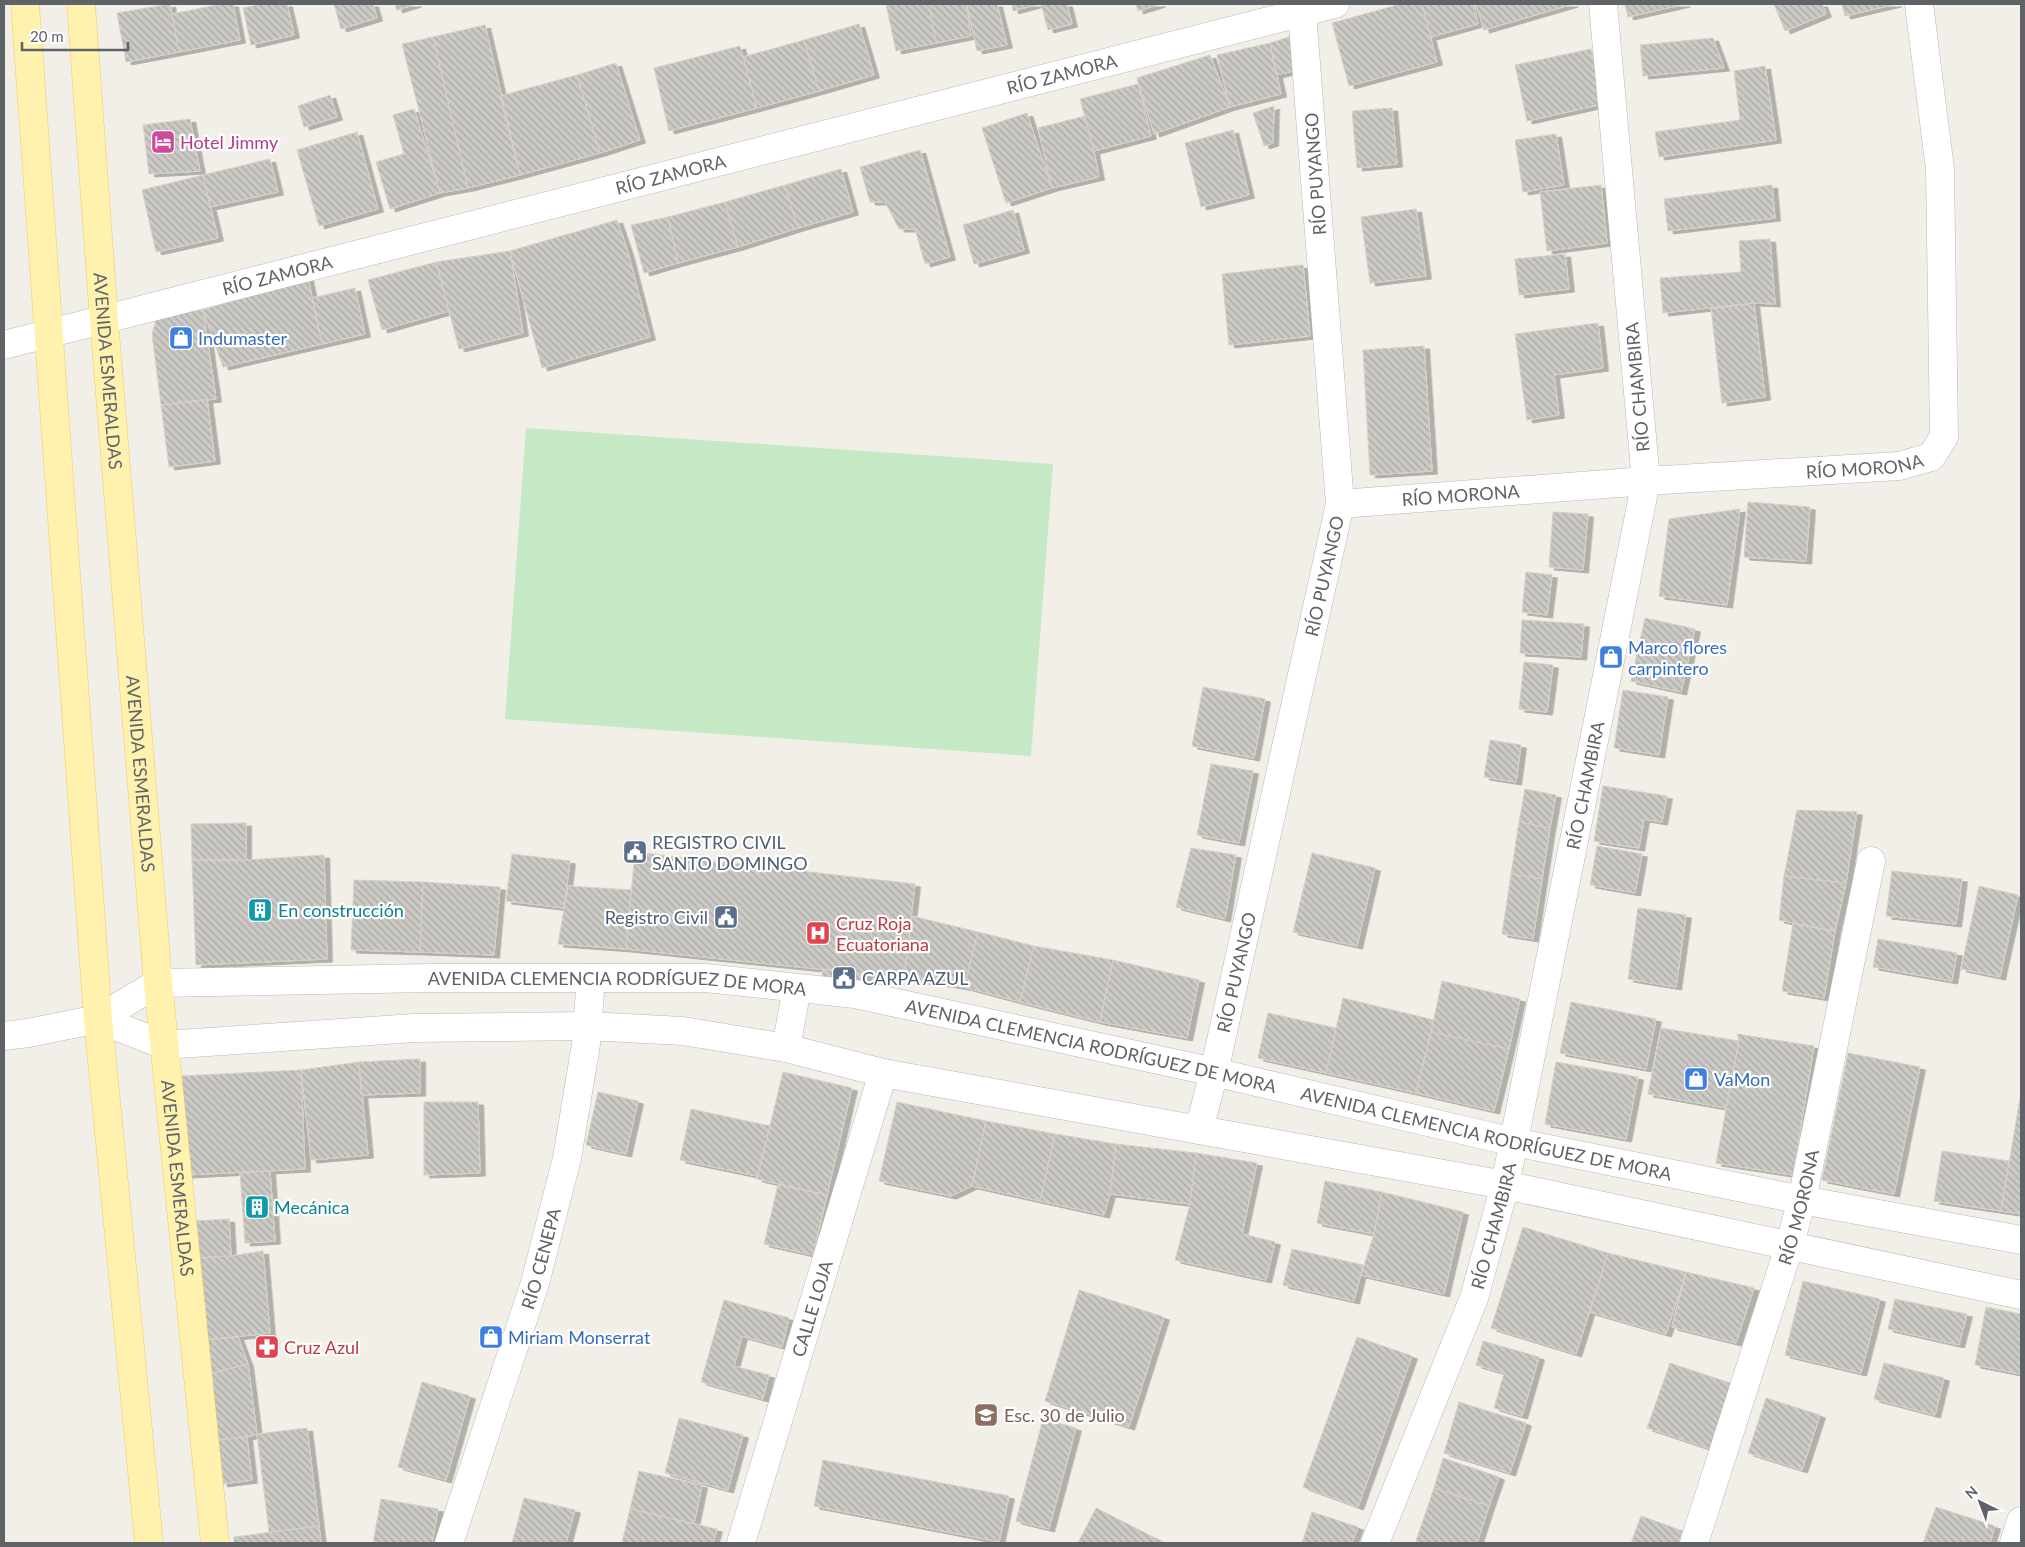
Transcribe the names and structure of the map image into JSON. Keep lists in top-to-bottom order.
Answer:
{
  "streets": {
    "main road": ["AVENIDA ESMERALDAS"],
    "street": [
      "RÍO ZAMORA",
      "RÍO PUYANGO",
      "RÍO CHAMBIRA",
      "RÍO MORONA",
      "AVENIDA CLEMENCIA RODRÍGUEZ DE MORA",
      "RÍO CENEPA",
      "CALLE LOJA"
    ]
  },
  "crossings": [
    ["RÍO ZAMORA", "RÍO PUYANGO"],
    ["RÍO ZAMORA", "AVENIDA ESMERALDAS"],
    ["RÍO PUYANGO", "RÍO MORONA"],
    ["RÍO PUYANGO", "AVENIDA CLEMENCIA RODRÍGUEZ DE MORA"],
    ["AVENIDA ESMERALDAS", "AVENIDA CLEMENCIA RODRÍGUEZ DE MORA"],
    ["RÍO CHAMBIRA", "RÍO MORONA"],
    ["RÍO CHAMBIRA", "AVENIDA CLEMENCIA RODRÍGUEZ DE MORA"],
    ["RÍO MORONA", "AVENIDA CLEMENCIA RODRÍGUEZ DE MORA"],
    ["AVENIDA CLEMENCIA RODRÍGUEZ DE MORA", "RÍO CENEPA"]
  ],
  "places": {
    "hotel": ["Hotel Jimmy"],
    "shop": [
      "Indumaster",
      "Marco flores carpintero",
      "VaMon",
      "Miriam Monserrat"
    ],
    "public building": ["REGISTRO CIVIL SANTO DOMINGO", "Registro Civil", "CARPA AZUL"],
    "building": ["En construcción", "Mecánica"],
    "hospital": ["Cruz Roja Ecuatoriana"],
    "pharmacy": ["Cruz Azul"],
    "school or university": ["Esc. 30 de Julio"]
  },
  "scale_bar": "20 m",
  "north": "top left"
}
